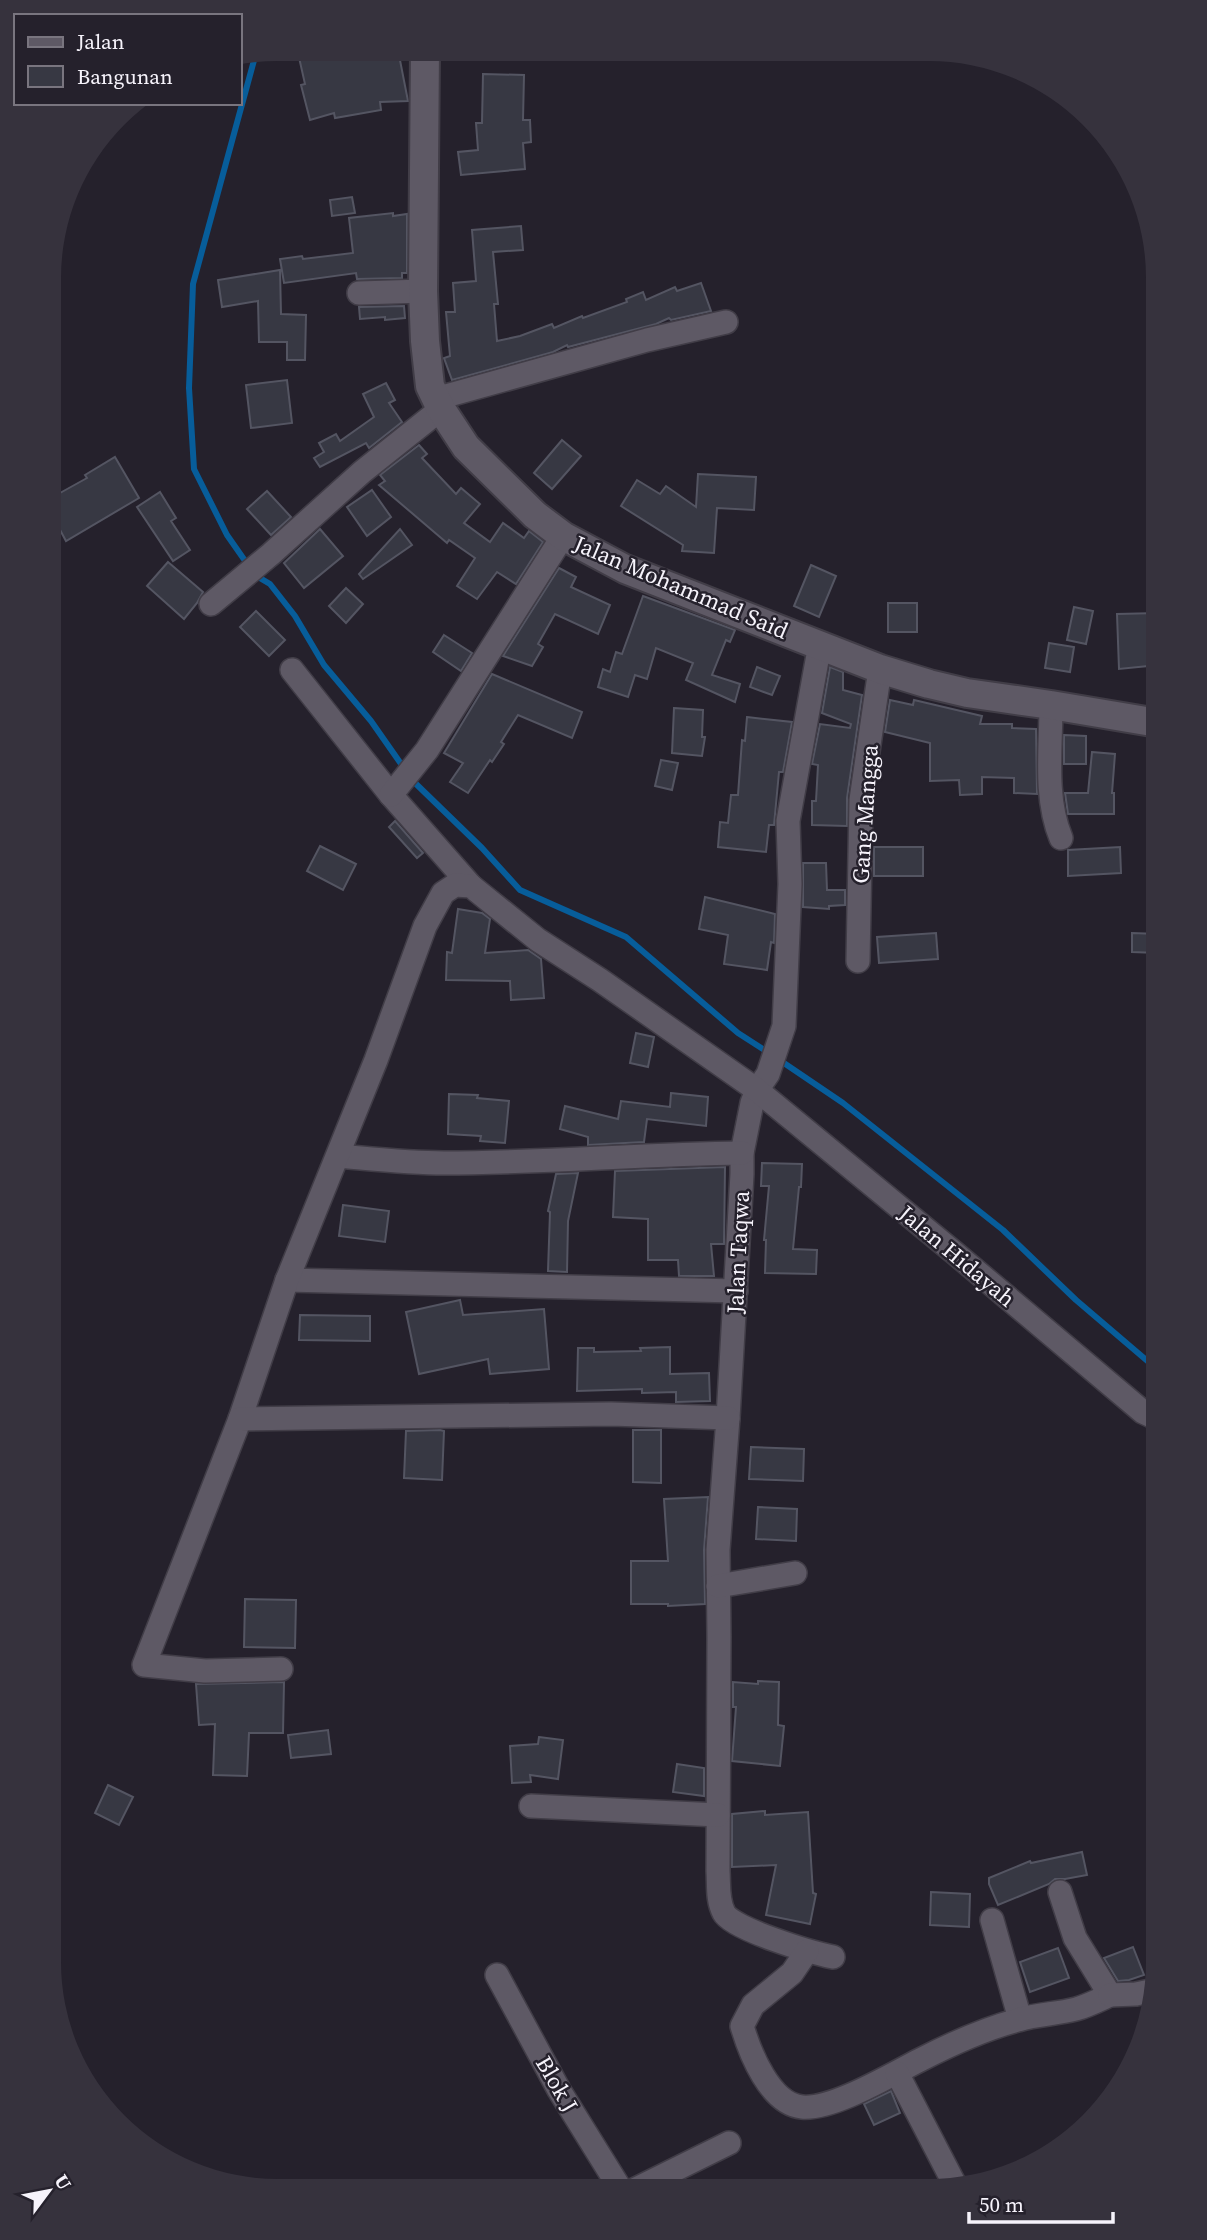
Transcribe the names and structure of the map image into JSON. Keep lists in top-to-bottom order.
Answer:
{
  "streets": {
    "street": [
      "Jalan Mohammad Said",
      "Gang Mangga",
      "Jalan Taqwa",
      "Jalan Hidayah",
      "Blok J"
    ]
  },
  "crossings": [
    ["Jalan Mohammad Said", "Gang Mangga"],
    ["Jalan Mohammad Said", "Jalan Taqwa"],
    ["Jalan Taqwa", "Jalan Hidayah"]
  ],
  "legend": ["Jalan", "Bangunan"],
  "scale_bar": "50 m",
  "north": "top right"
}
